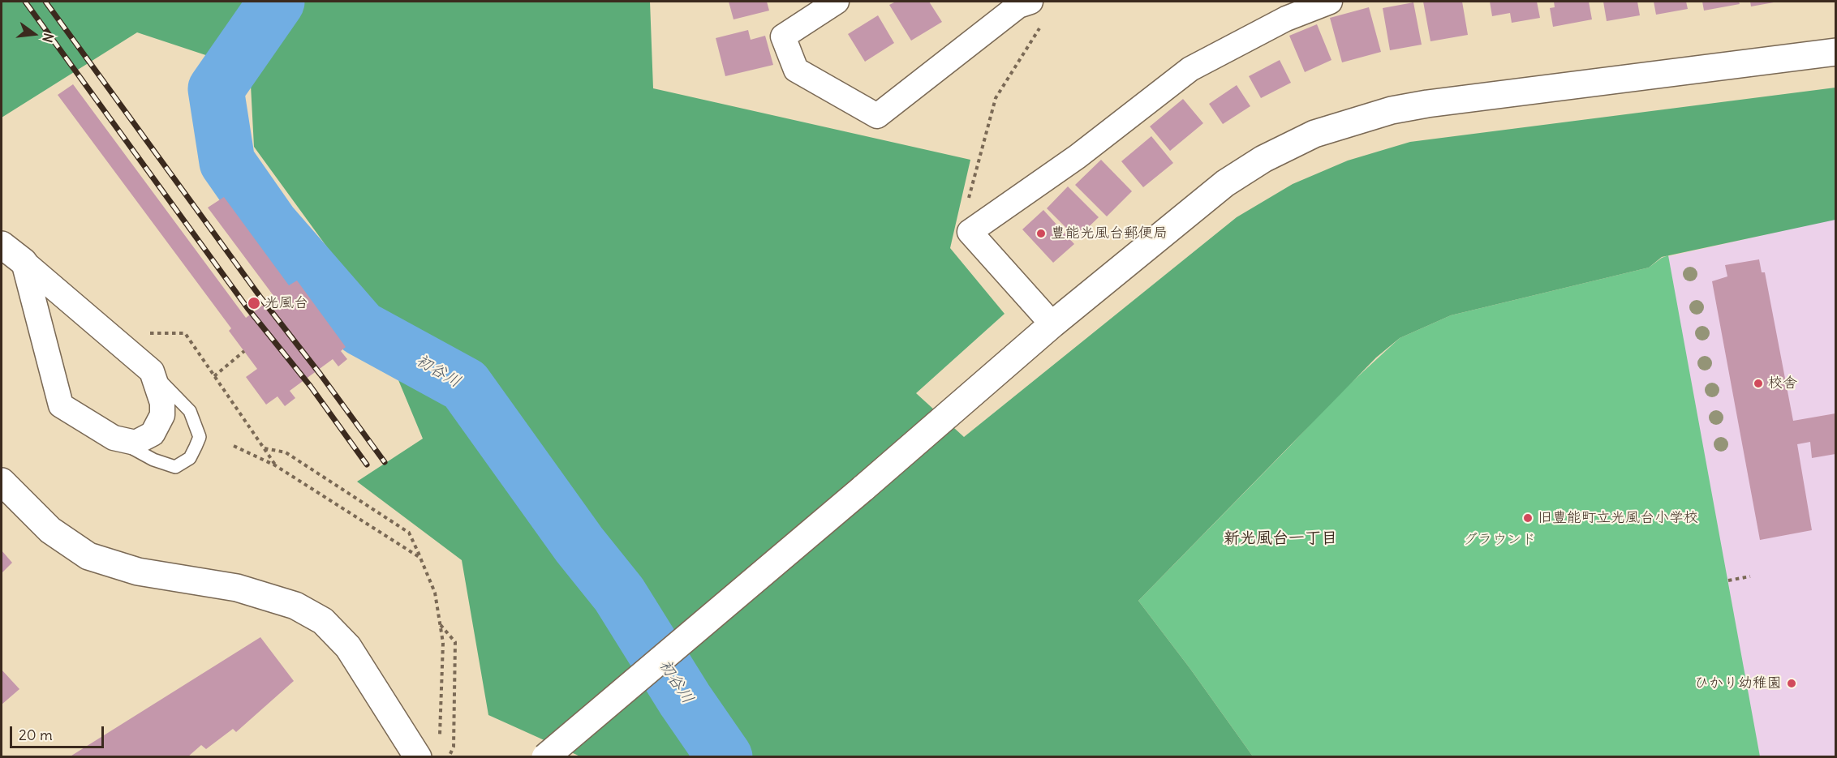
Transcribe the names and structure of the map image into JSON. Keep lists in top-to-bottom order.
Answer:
{
  "districts": ["新光風台一丁目"],
  "water": ["初谷川"],
  "parks": ["グラウンド"],
  "places": [
    "豊能光風台郵便局",
    "光風台",
    "校舎",
    "旧豊能町立光風台小学校",
    "ひかり幼稚園"
  ],
  "scale_bar": "20 m",
  "north": "right"
}
